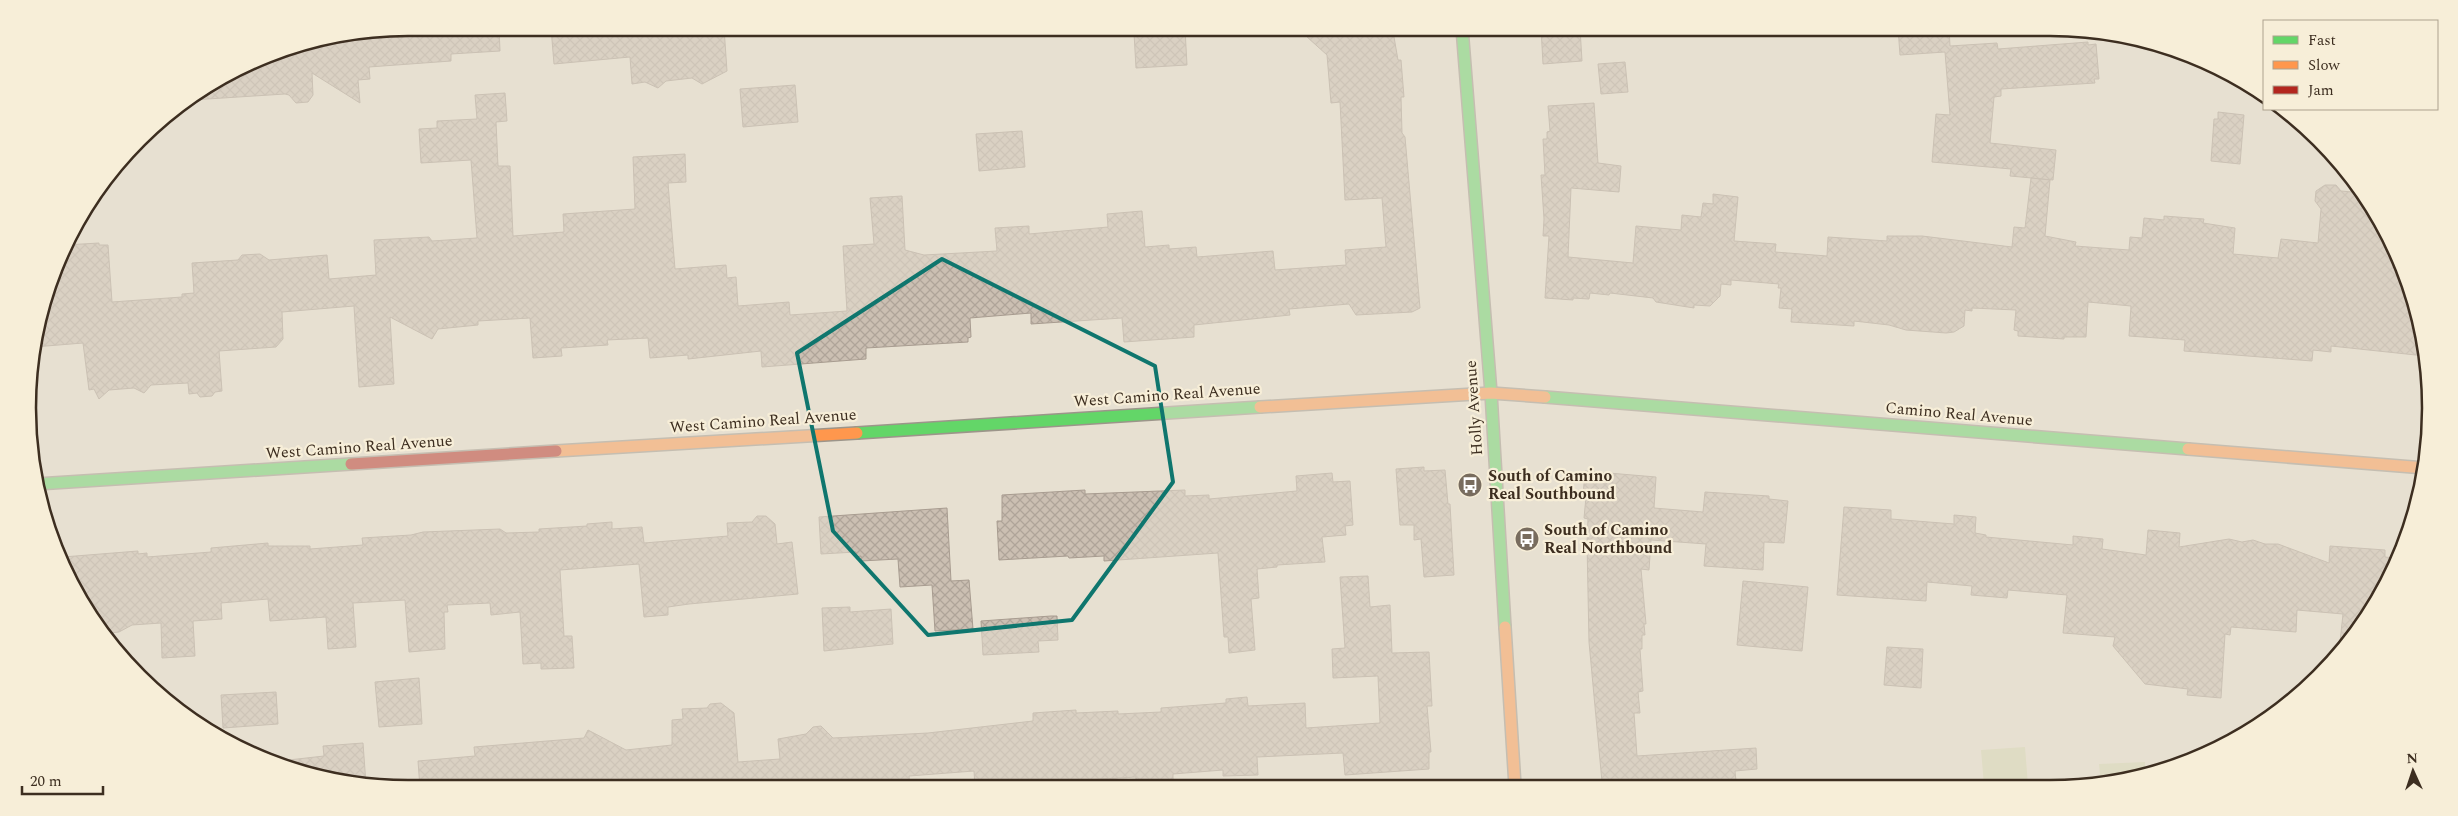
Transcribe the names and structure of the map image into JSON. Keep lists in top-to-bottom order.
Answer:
{
  "streets": {
    "street": ["West Camino Real Avenue", "Holly Avenue", "Camino Real Avenue"]
  },
  "crossings": [
    ["West Camino Real Avenue", "Holly Avenue"],
    ["West Camino Real Avenue", "Camino Real Avenue"],
    ["Holly Avenue", "Camino Real Avenue"]
  ],
  "places": {
    "bus stop": ["South of Camino Real Southbound", "South of Camino Real Northbound"]
  },
  "legend": ["Fast", "Slow", "Jam"],
  "scale_bar": "20 m",
  "north": "top"
}
